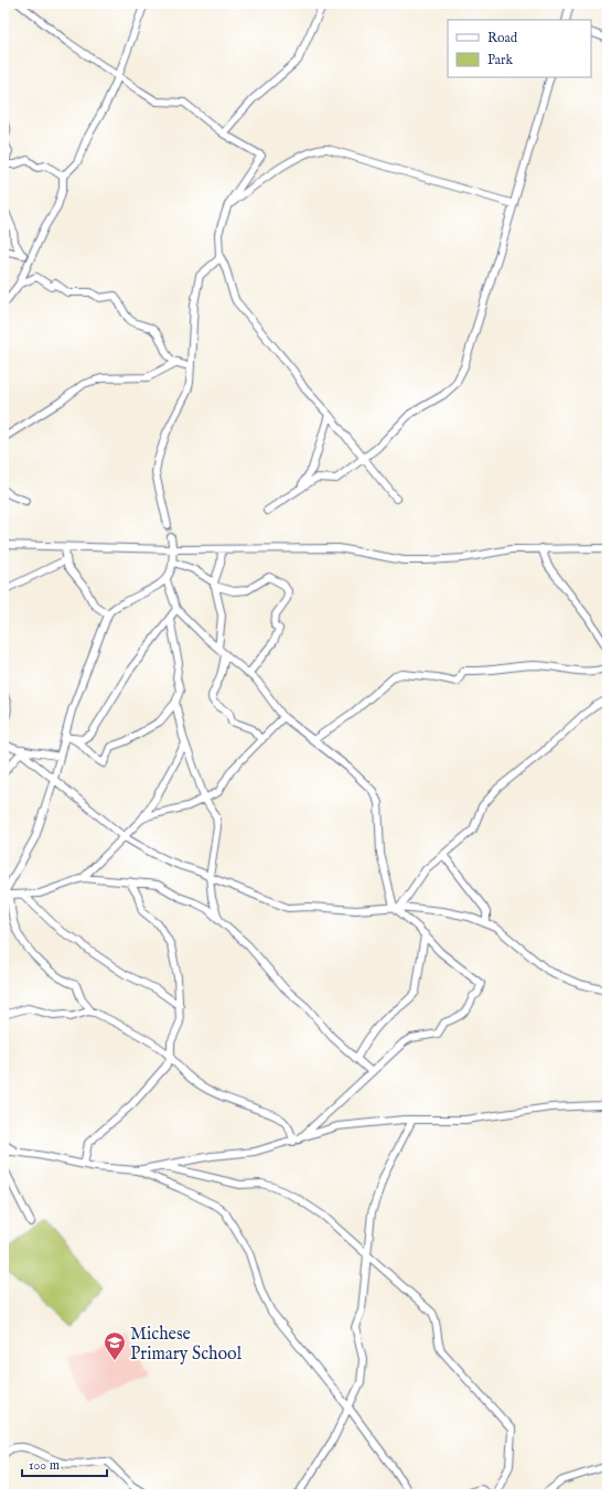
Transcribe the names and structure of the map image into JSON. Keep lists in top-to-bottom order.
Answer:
{
  "places": {
    "school or university": ["Michese Primary School"]
  },
  "legend": ["Road", "Park"],
  "scale_bar": "100 m"
}
